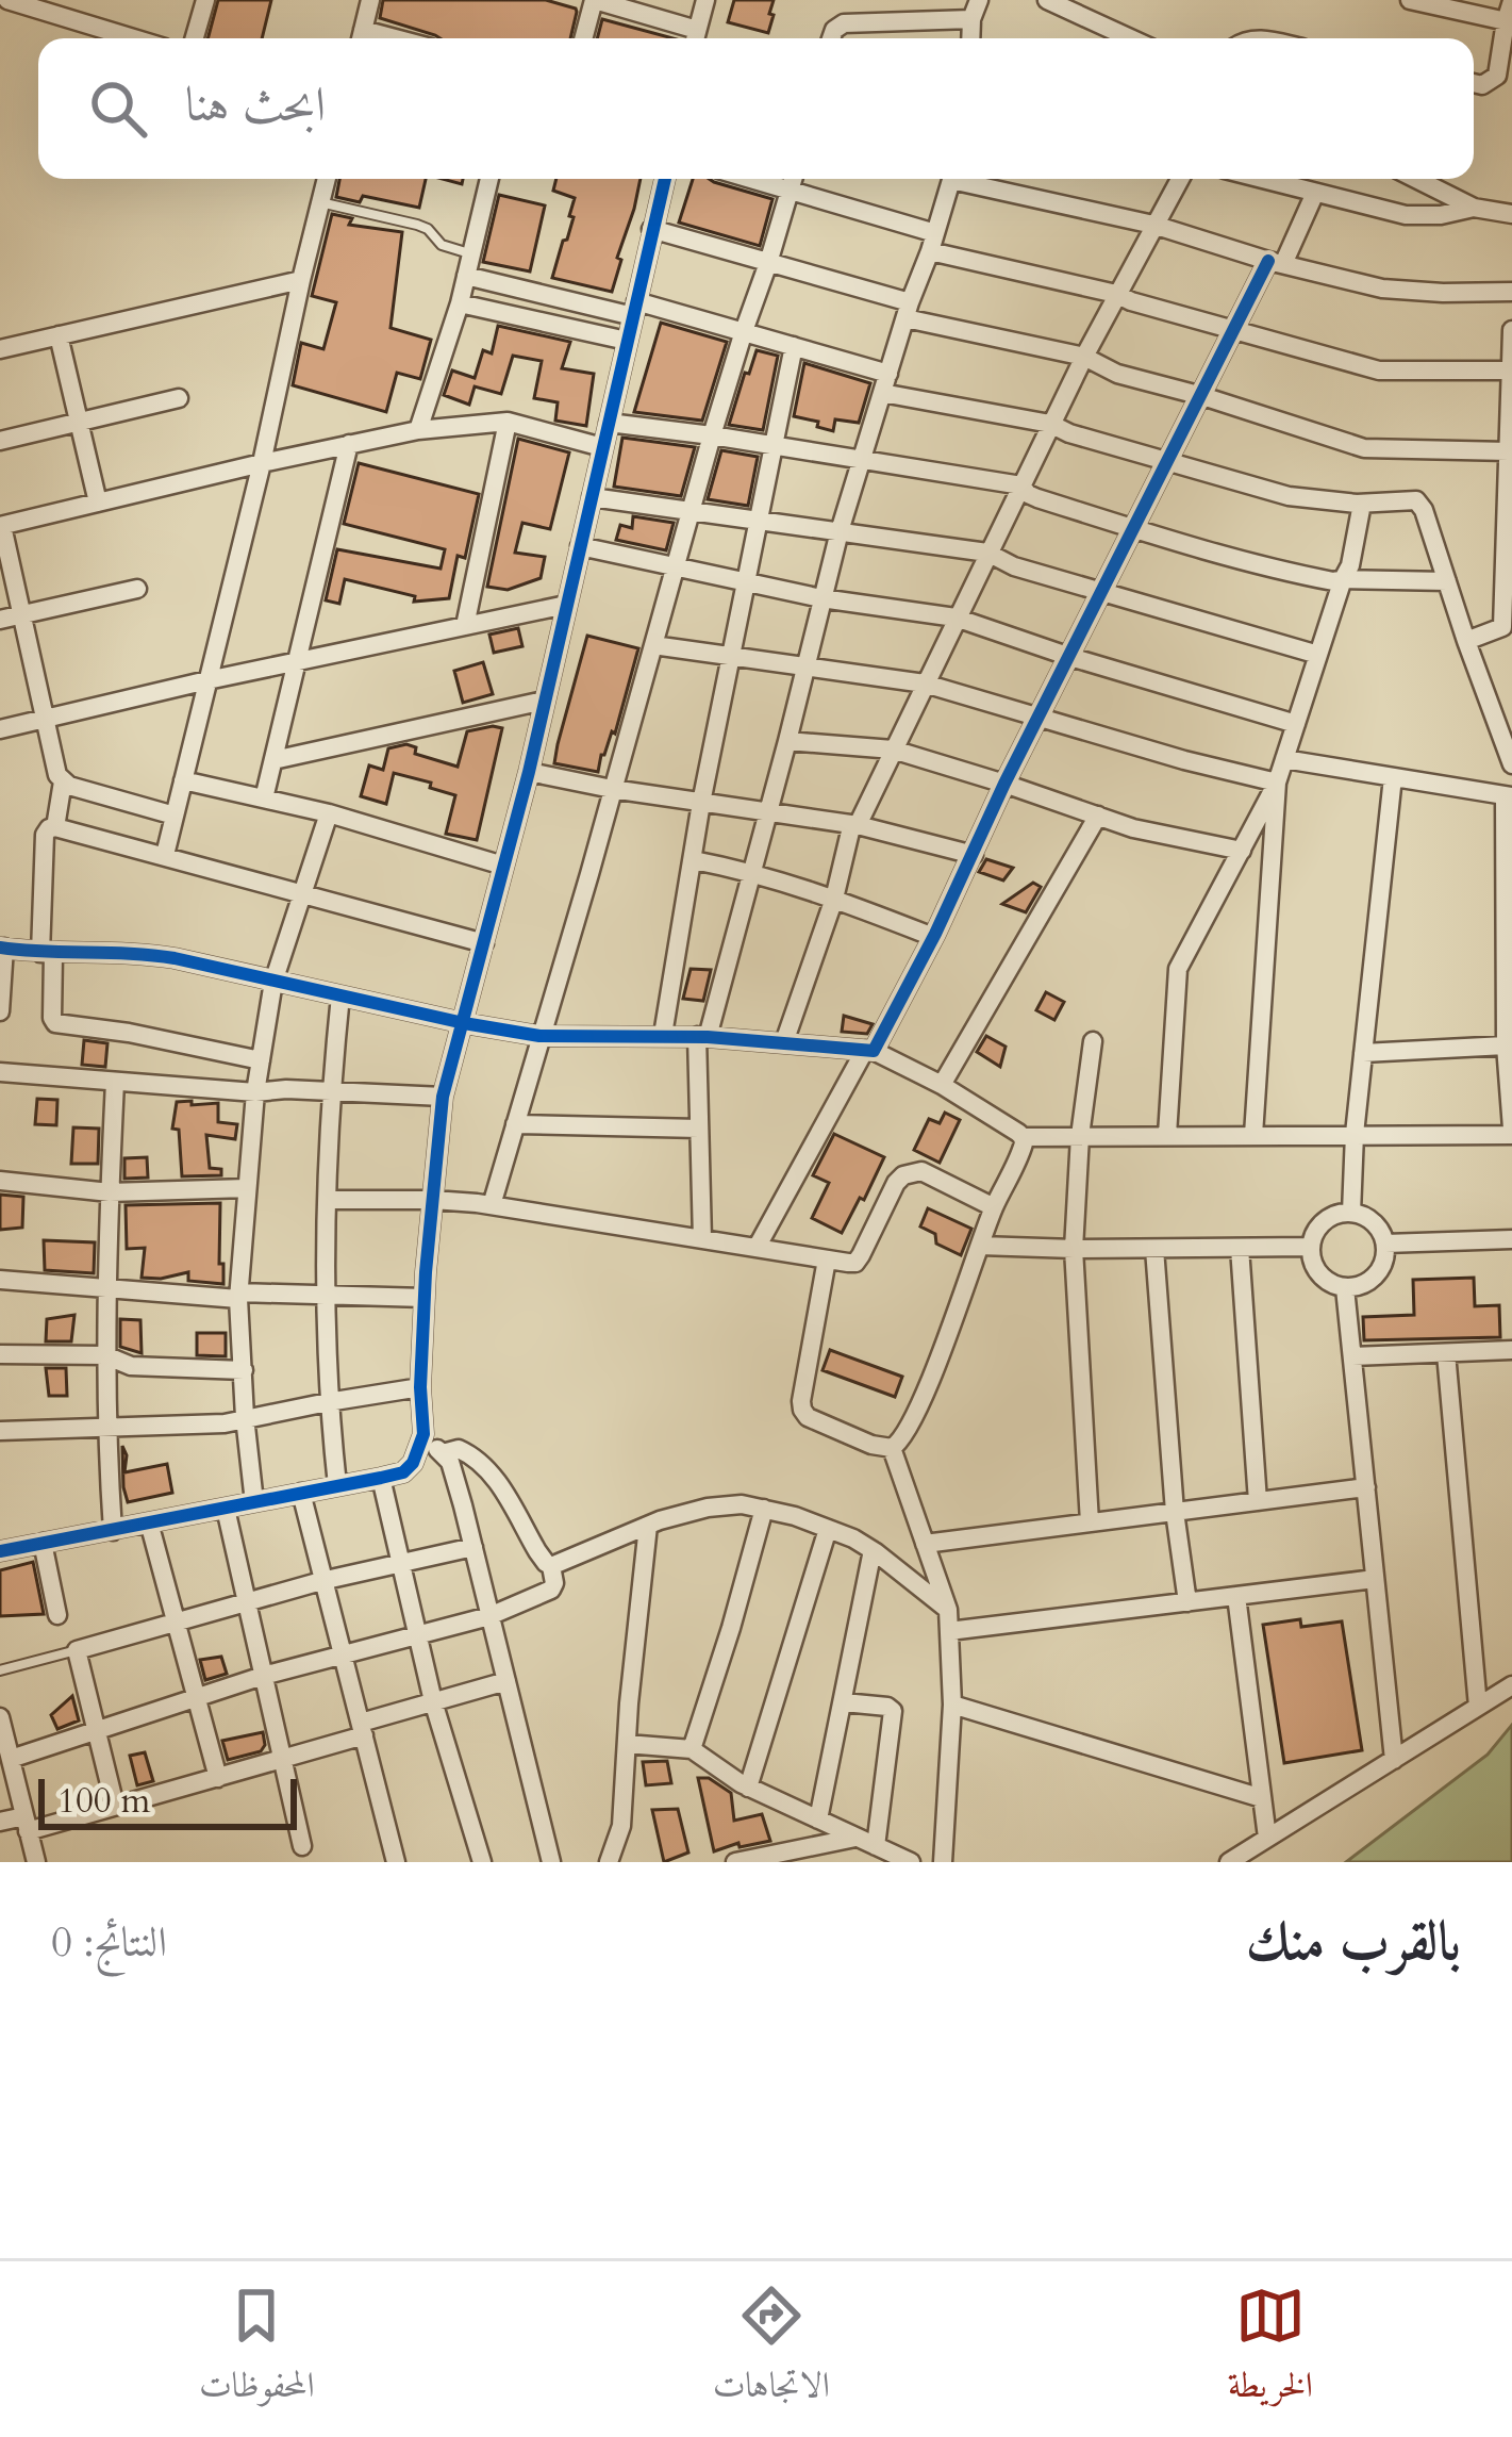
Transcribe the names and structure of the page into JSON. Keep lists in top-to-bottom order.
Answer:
{
  "scale_bar": "100 m",
  "page": {
    "search": "ابحث هنا",
    "scale": "100 m",
    "heading": ["بالقرب منك", "النتائج: 0"],
    "nav": ["الخريطة", "الاتجاهات", "المحفوظات"]
  }
}
